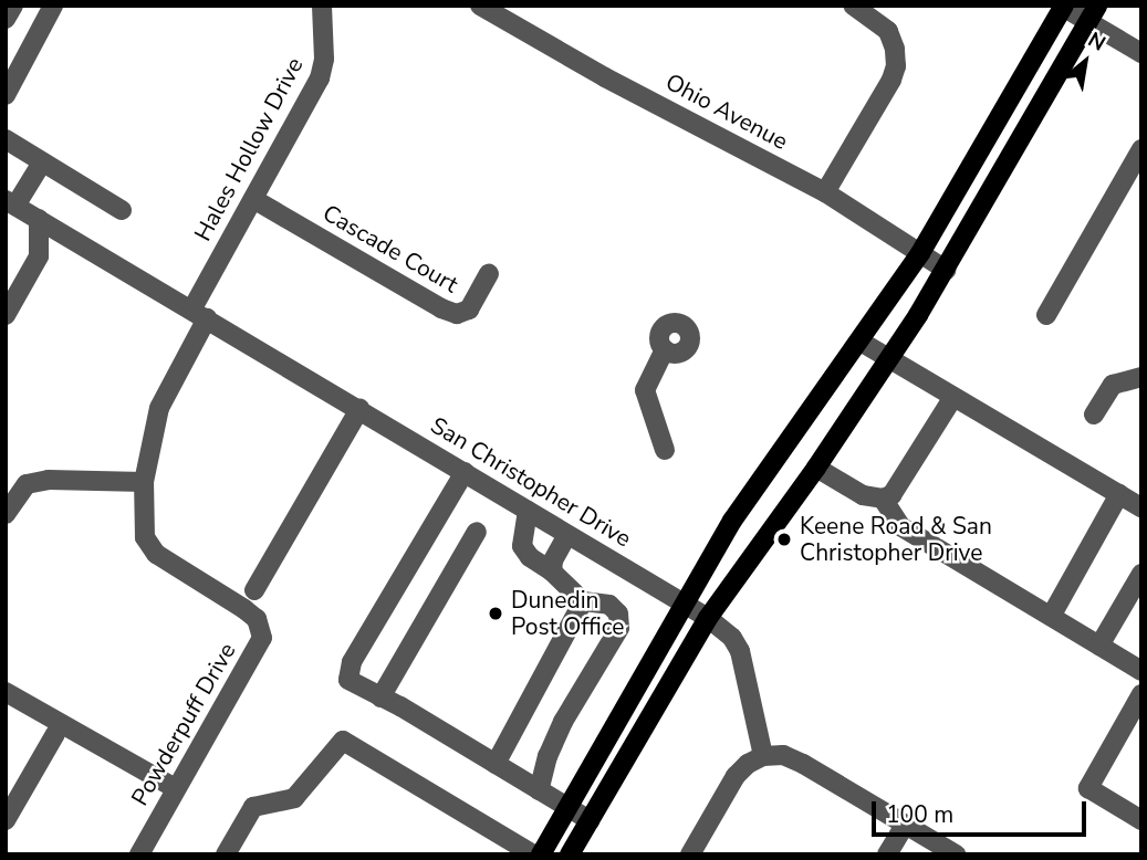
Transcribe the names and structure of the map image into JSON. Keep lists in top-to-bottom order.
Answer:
{
  "streets": {
    "street": [
      "Ohio Avenue",
      "Hales Hollow Drive",
      "Cascade Court",
      "San Christopher Drive",
      "Powderpuff Drive"
    ]
  },
  "crossings": [
    ["Hales Hollow Drive", "Cascade Court"],
    ["Hales Hollow Drive", "San Christopher Drive"],
    ["Hales Hollow Drive", "Powderpuff Drive"],
    ["San Christopher Drive", "Powderpuff Drive"]
  ],
  "places": ["Keene Road & San Christopher Drive", "Dunedin Post Office"],
  "scale_bar": "100 m",
  "north": "top right"
}
